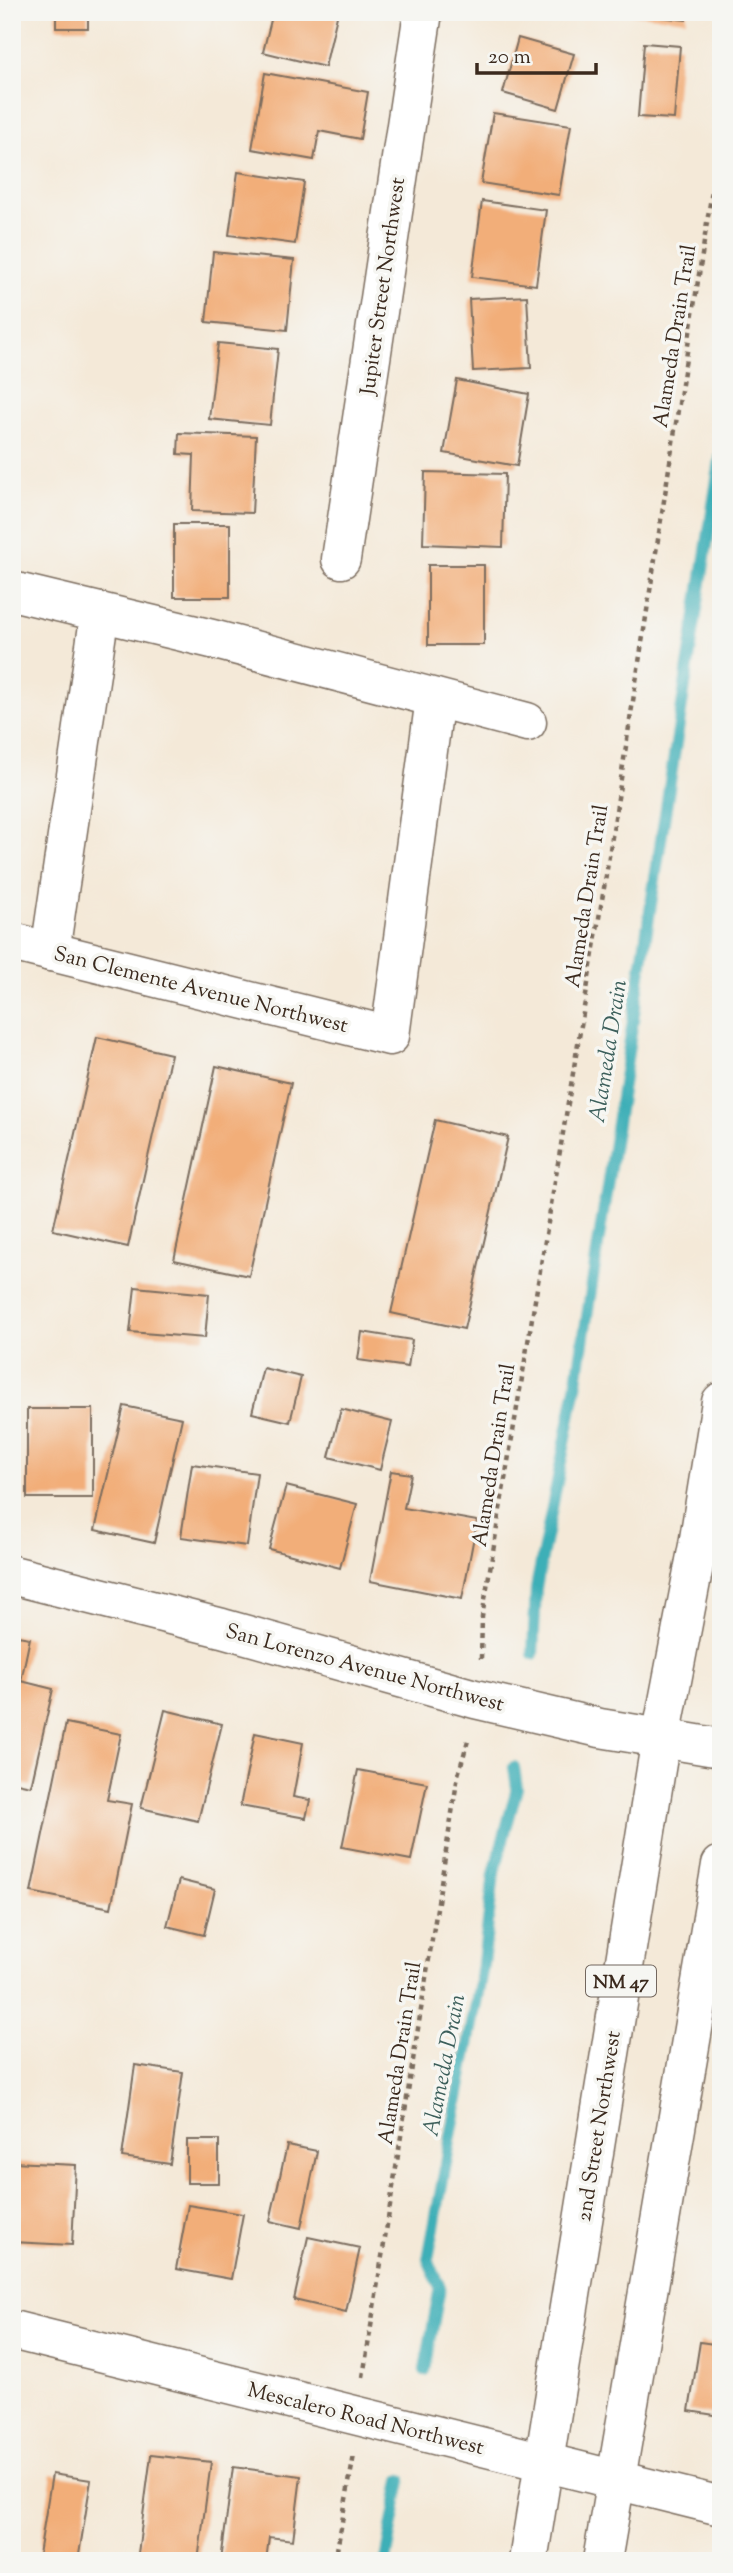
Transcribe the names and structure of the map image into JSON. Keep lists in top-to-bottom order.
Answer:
{
  "streets": {
    "street": [
      "Jupiter Street Northwest",
      "San Clemente Avenue Northwest",
      "San Lorenzo Avenue Northwest",
      "NM 47",
      "2nd Street Northwest",
      "Mescalero Road Northwest"
    ],
    "path": ["Alameda Drain Trail"]
  },
  "crossings": [
    ["San Lorenzo Avenue Northwest", "2nd Street Northwest"],
    ["2nd Street Northwest", "Mescalero Road Northwest"]
  ],
  "water": ["Alameda Drain"],
  "scale_bar": "20 m"
}
